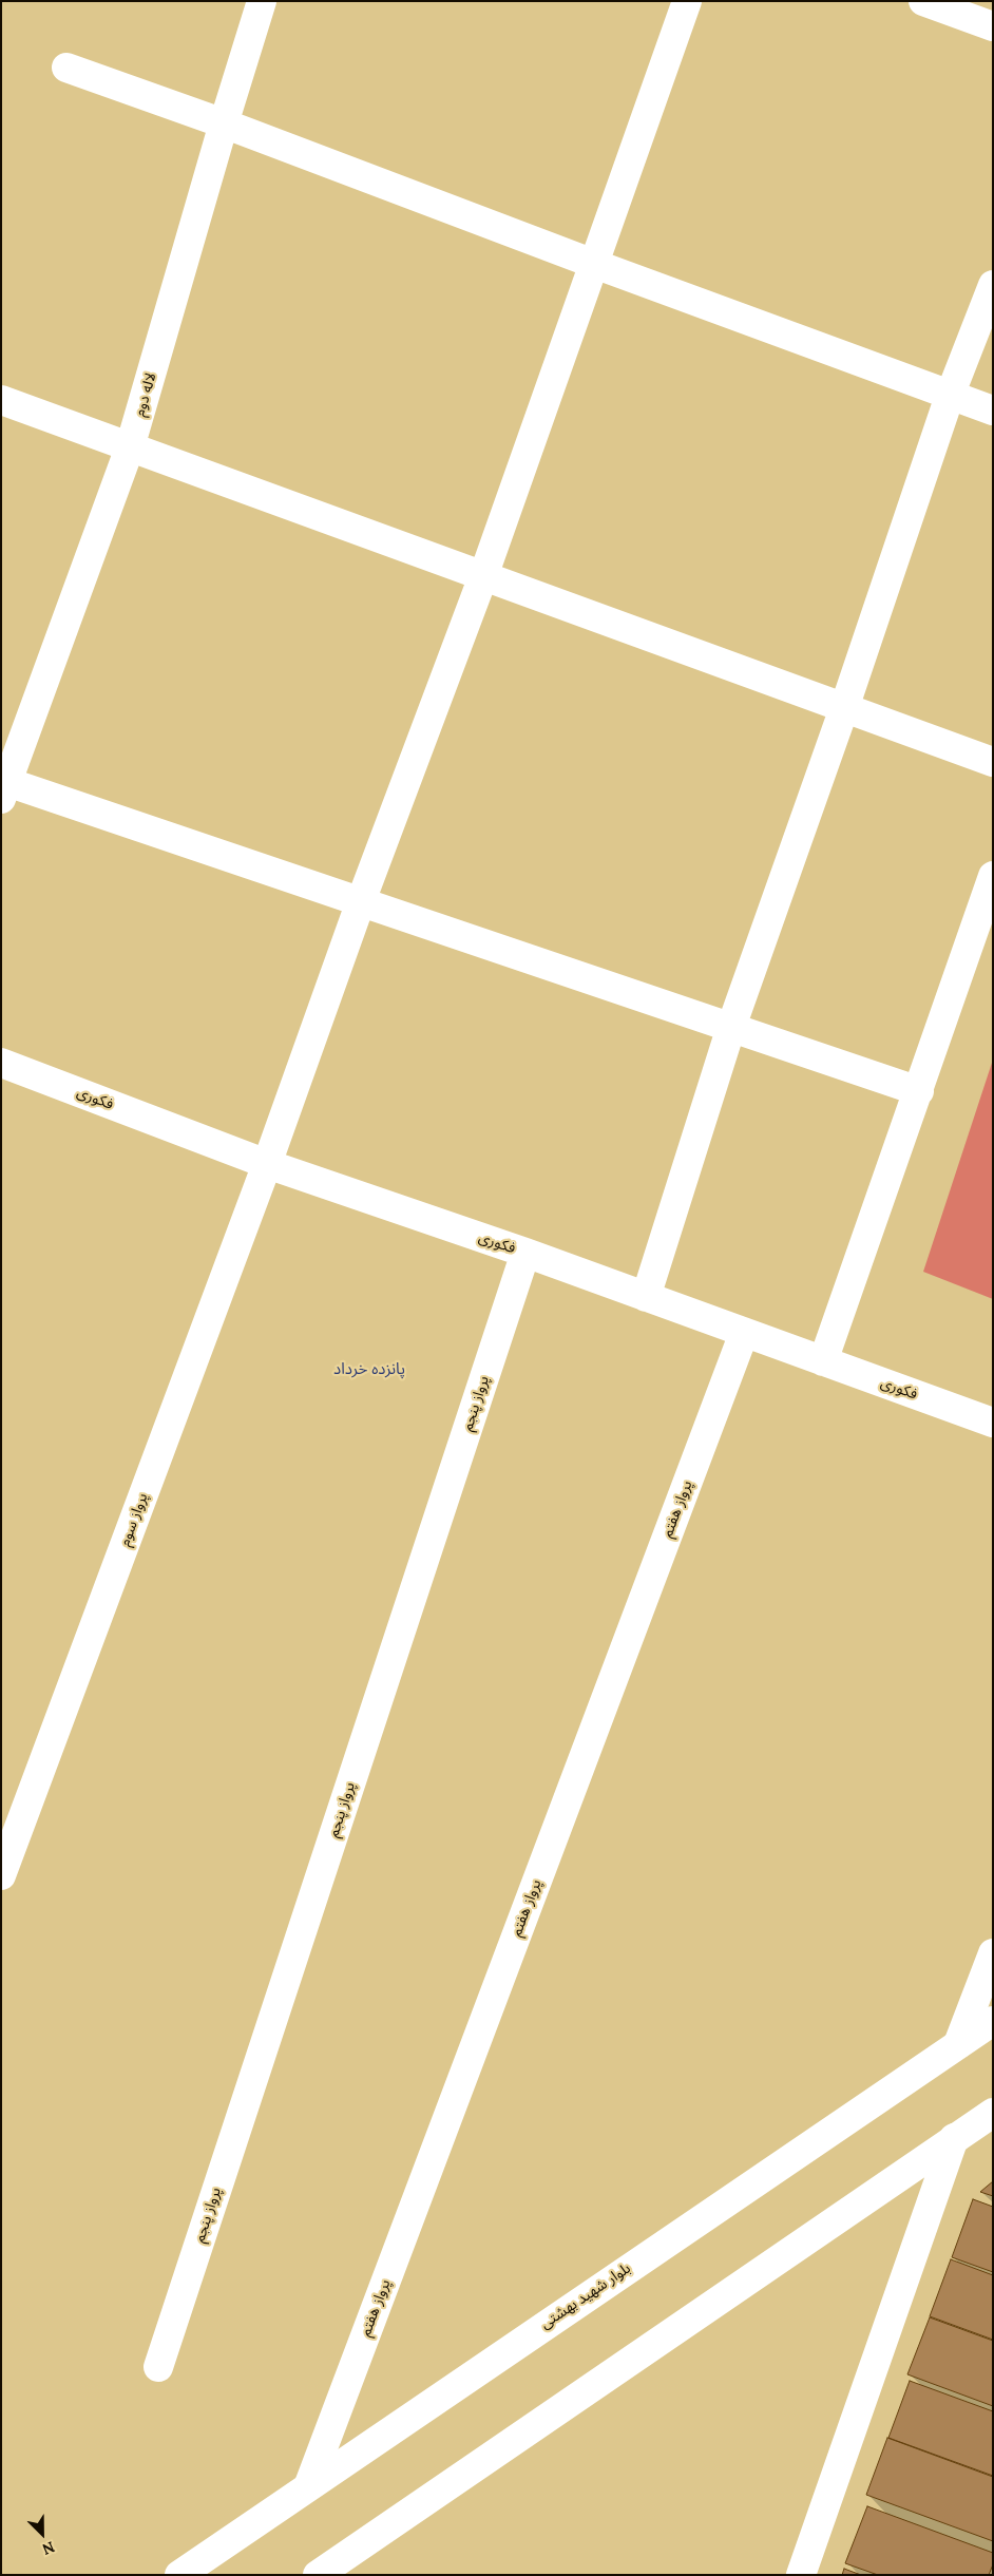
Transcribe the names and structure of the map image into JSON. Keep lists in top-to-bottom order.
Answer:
{
  "streets": {
    "street": [
      "لاله دوم",
      "فکوری",
      "پرواز پنجم",
      "پرواز هفتم",
      "پرواز سوم",
      "بلوار شهید بهشتی"
    ]
  },
  "crossings": [
    ["فکوری", "پرواز پنجم"],
    ["فکوری", "پرواز هفتم"],
    ["فکوری", "پرواز سوم"],
    ["پرواز هفتم", "بلوار شهید بهشتی"]
  ],
  "districts": ["پانزده خرداد"],
  "north": "bottom right"
}
